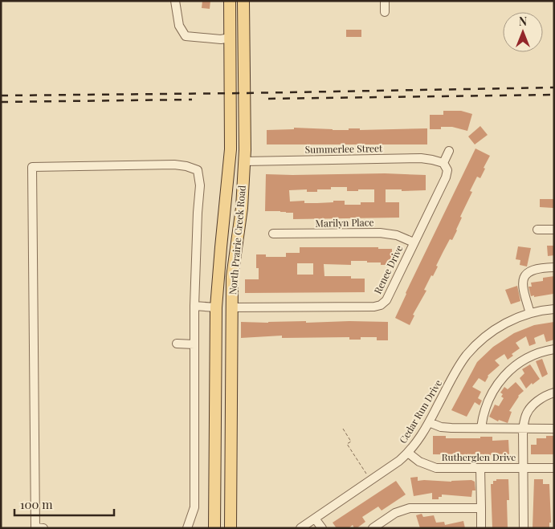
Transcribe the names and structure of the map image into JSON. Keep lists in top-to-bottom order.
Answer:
{
  "streets": {
    "main road": ["North Prairie Creek Road"],
    "street": [
      "Summerlee Street",
      "Marilyn Place",
      "Renee Drive",
      "Cedar Run Drive",
      "Rutherglen Drive"
    ]
  },
  "crossings": [
    ["Summerlee Street", "North Prairie Creek Road"],
    ["Summerlee Street", "Renee Drive"],
    ["Marilyn Place", "Renee Drive"],
    ["North Prairie Creek Road", "Renee Drive"],
    ["Cedar Run Drive", "Rutherglen Drive"]
  ],
  "scale_bar": "100 m",
  "north": "top"
}
